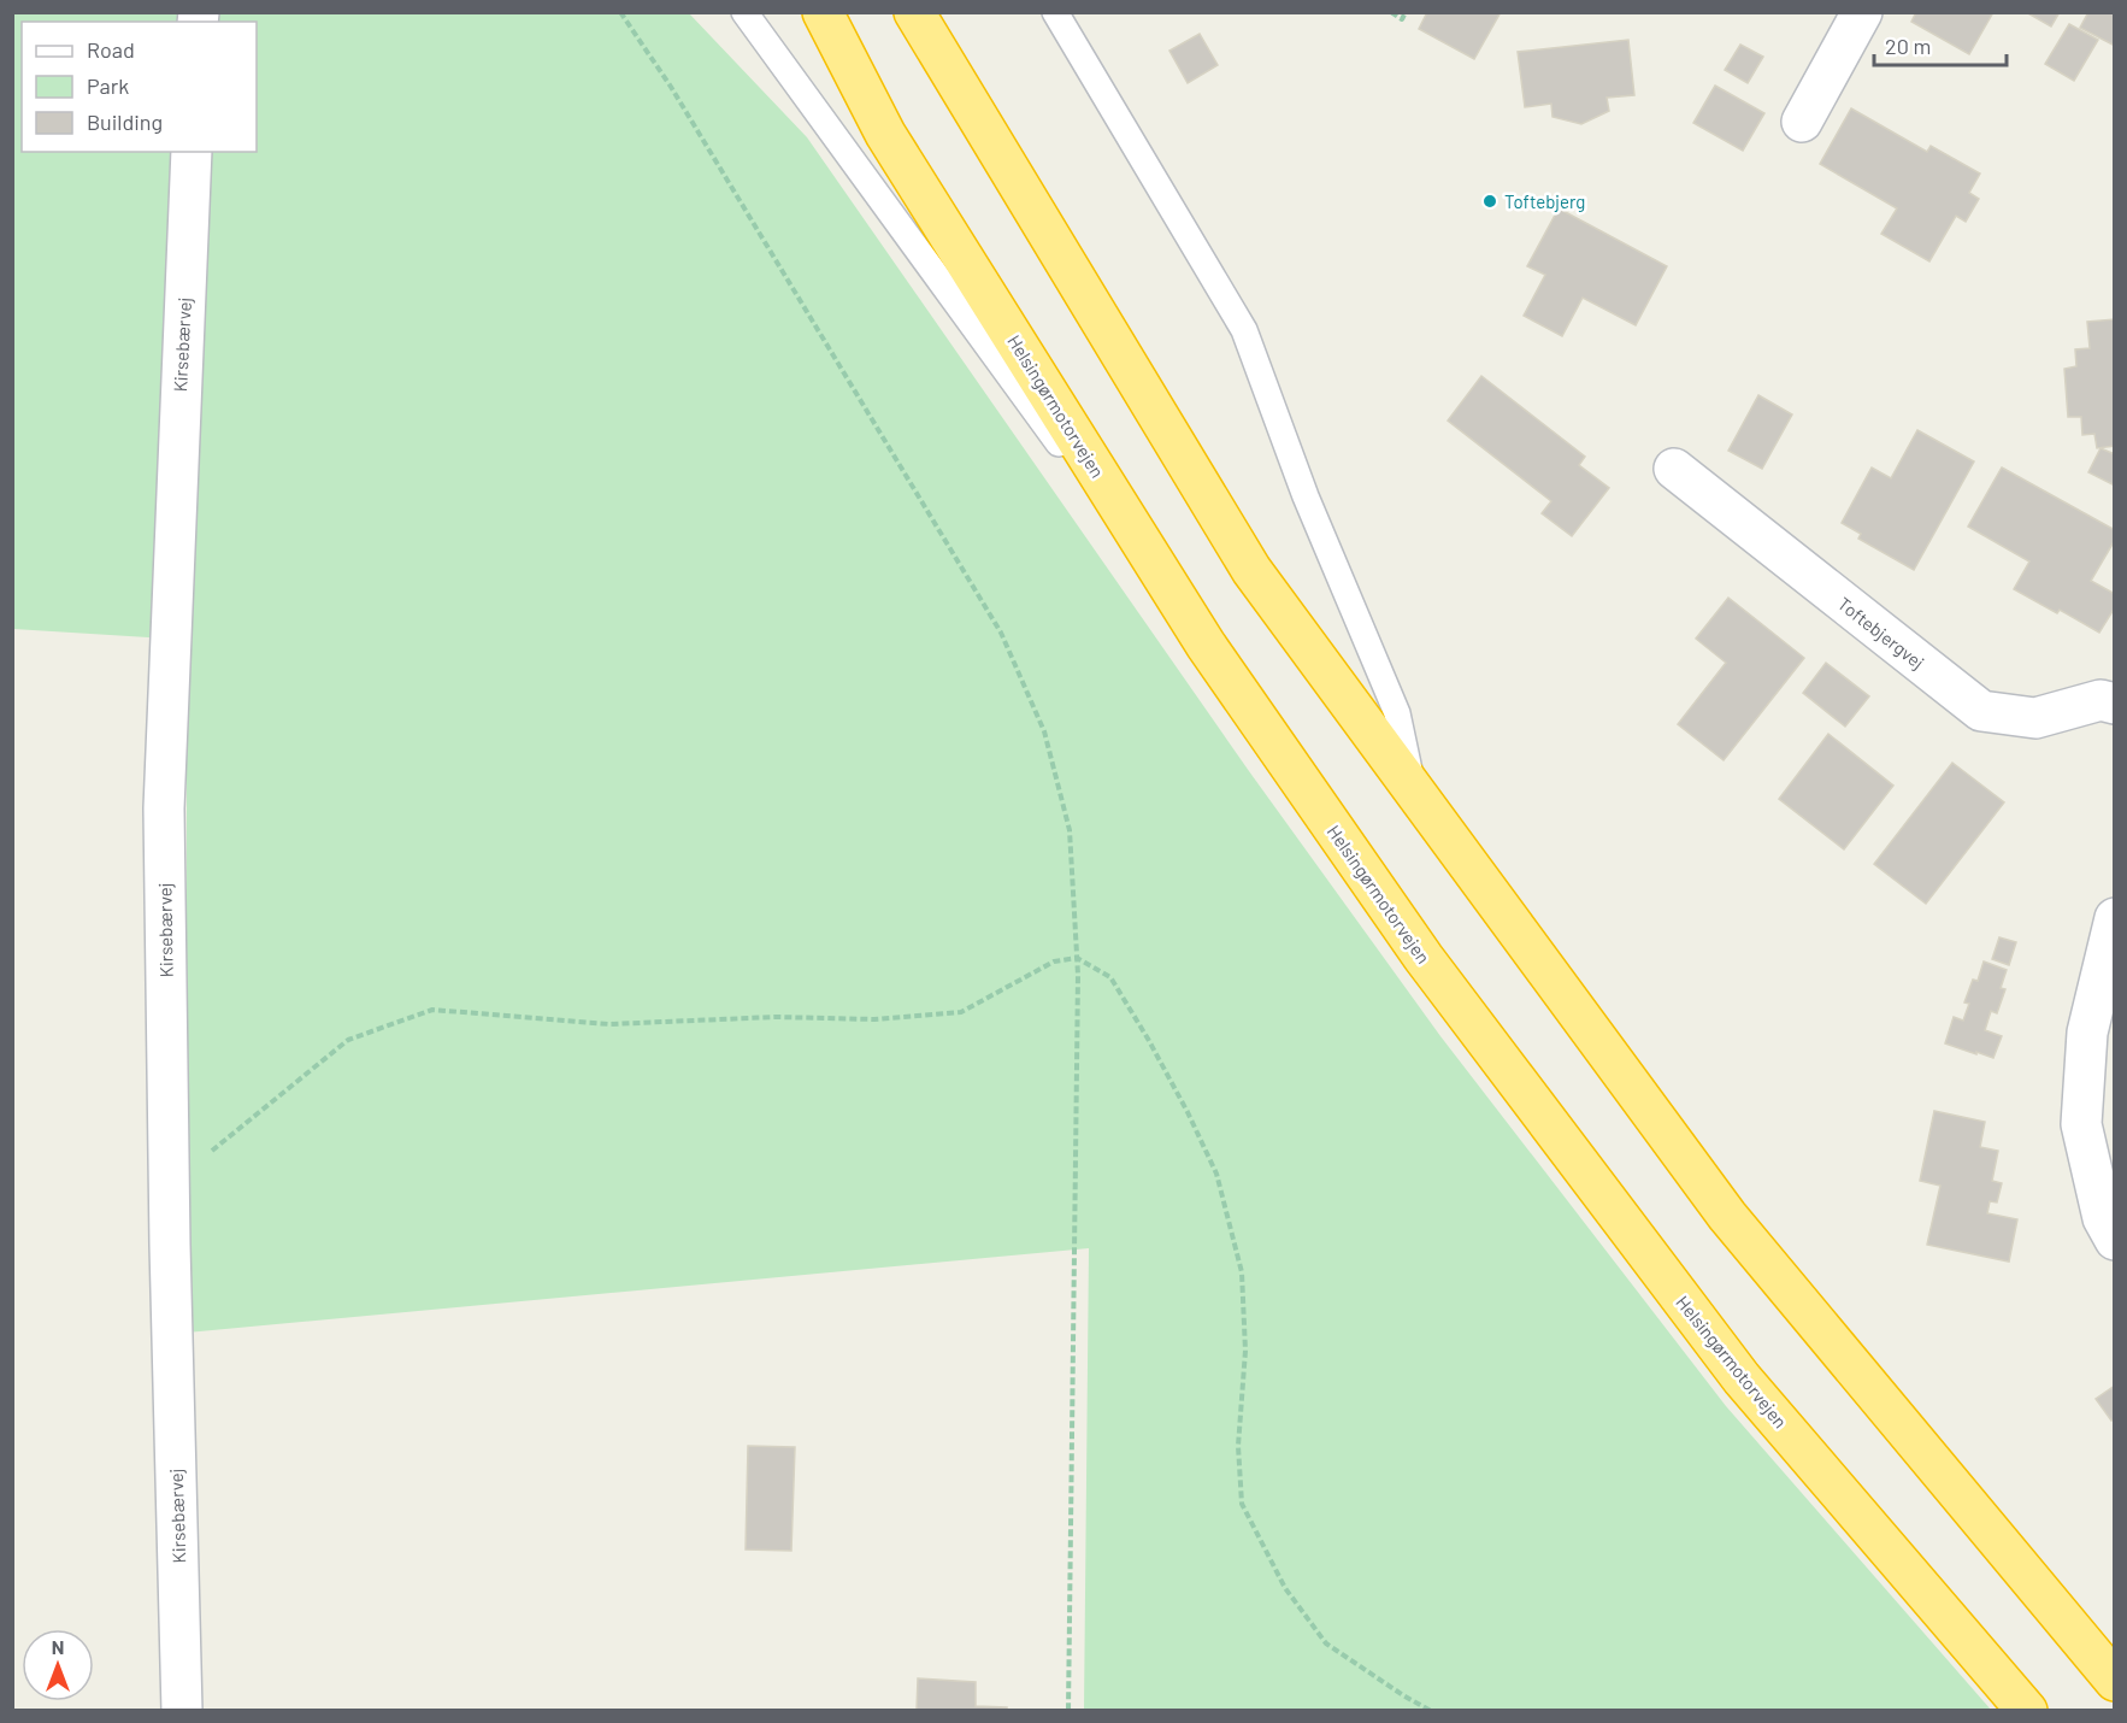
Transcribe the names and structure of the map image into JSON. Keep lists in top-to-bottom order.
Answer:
{
  "streets": {
    "highway": ["Helsingørmotorvejen"],
    "street": ["Kirsebærvej", "Toftebjergvej"]
  },
  "places": ["Toftebjerg"],
  "legend": ["Road", "Park", "Building"],
  "scale_bar": "20 m",
  "north": "top"
}
